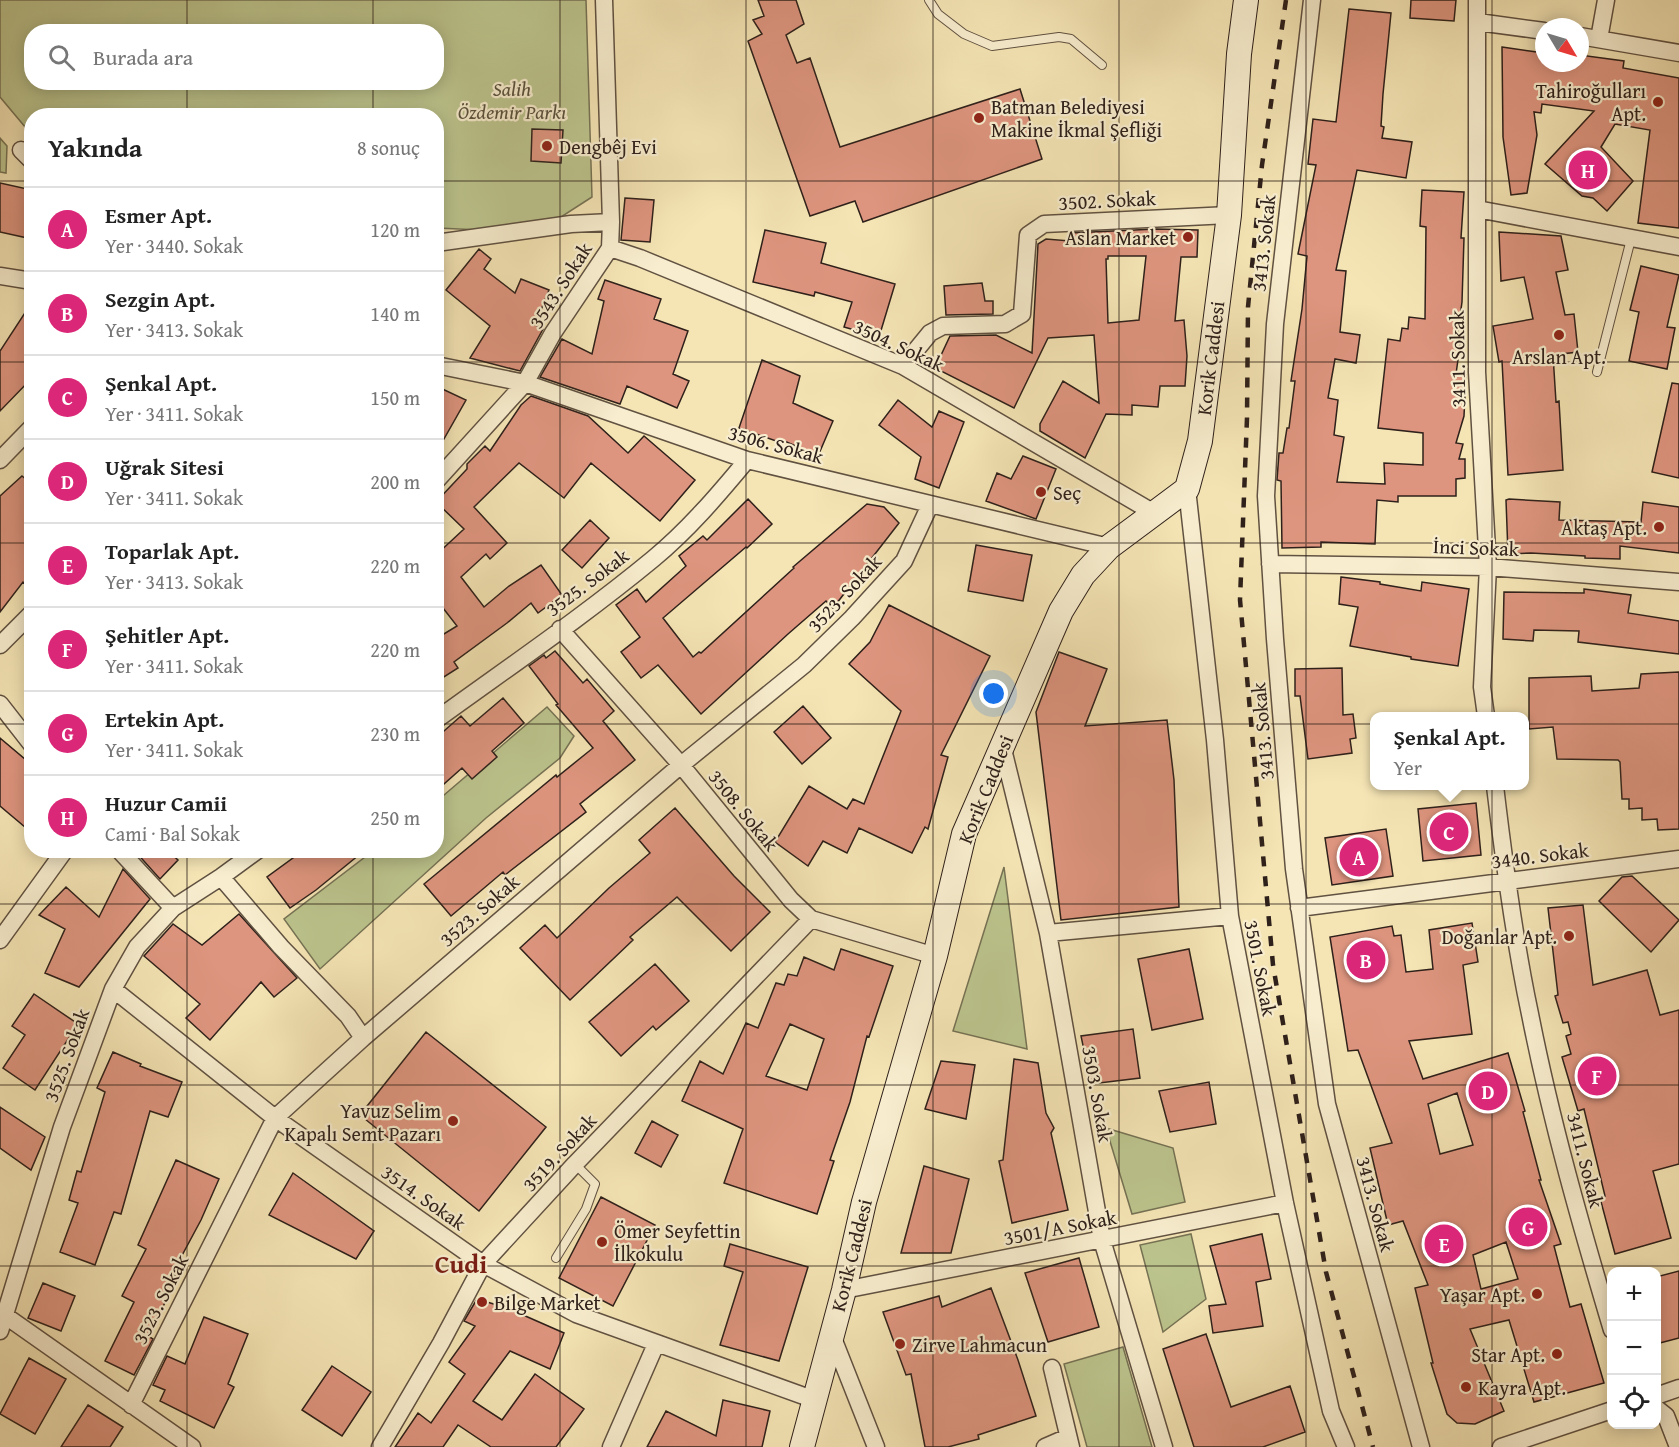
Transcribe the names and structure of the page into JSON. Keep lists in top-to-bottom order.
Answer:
{
  "streets": {
    "main road": ["Korik Caddesi"],
    "street": [
      "3502. Sokak",
      "3413. Sokak",
      "3543. Sokak",
      "3504. Sokak",
      "3411. Sokak",
      "3506. Sokak",
      "İnci Sokak",
      "3525. Sokak",
      "3523. Sokak",
      "3508. Sokak",
      "3440. Sokak",
      "3501. Sokak",
      "3503. Sokak",
      "3519. Sokak",
      "3514. Sokak",
      "3501/A Sokak"
    ]
  },
  "crossings": [
    ["3502. Sokak", "3504. Sokak"],
    ["3502. Sokak", "Korik Caddesi"],
    ["3413. Sokak", "İnci Sokak"],
    ["3413. Sokak", "3440. Sokak"],
    ["3543. Sokak", "3504. Sokak"],
    ["3543. Sokak", "3506. Sokak"],
    ["3504. Sokak", "Korik Caddesi"],
    ["Korik Caddesi", "3506. Sokak"],
    ["Korik Caddesi", "3508. Sokak"],
    ["Korik Caddesi", "3501. Sokak"],
    ["Korik Caddesi", "3503. Sokak"],
    ["Korik Caddesi", "3514. Sokak"],
    ["Korik Caddesi", "3501/A Sokak"],
    ["3411. Sokak", "İnci Sokak"],
    ["3411. Sokak", "3440. Sokak"],
    ["3506. Sokak", "3525. Sokak"],
    ["3506. Sokak", "3523. Sokak"],
    ["3525. Sokak", "3508. Sokak"],
    ["3525. Sokak", "3514. Sokak"],
    ["3523. Sokak", "3508. Sokak"],
    ["3523. Sokak", "3514. Sokak"],
    ["3508. Sokak", "3519. Sokak"],
    ["3501. Sokak", "3501/A Sokak"],
    ["3503. Sokak", "3501/A Sokak"],
    ["3519. Sokak", "3514. Sokak"]
  ],
  "districts": ["Cudi"],
  "parks": ["Salih Özdemir Parkı"],
  "places": [
    "Tahiroğulları Apt.",
    "Batman Belediyesi Makine İkmal Şefliği",
    "Dengbêj Evi",
    "Aslan Market",
    "Arslan Apt.",
    "Seç",
    "Aktaş Apt.",
    "Doğanlar Apt.",
    "Yavuz Selim Kapalı Semt Pazarı",
    "Ömer Seyfettin İlkokulu",
    "Yaşar Apt.",
    "Bilge Market",
    "Zirve Lahmacun",
    "Star Apt.",
    "Kayra Apt."
  ],
  "north": "bottom right",
  "page": {
    "search": "Burada ara",
    "heading": ["Yakında", "8 sonuç"],
    "pins": [
      "H",
      "C",
      "A",
      "B",
      "F",
      "D",
      "G",
      "E"
    ],
    "list": [
      {
        "mark": "A",
        "name": "Esmer Apt.",
        "note": "Yer · 3440. Sokak",
        "value": "120 m"
      },
      {
        "mark": "B",
        "name": "Sezgin Apt.",
        "note": "Yer · 3413. Sokak",
        "value": "140 m"
      },
      {
        "mark": "C",
        "name": "Şenkal Apt.",
        "note": "Yer · 3411. Sokak",
        "value": "150 m"
      },
      {
        "mark": "D",
        "name": "Uğrak Sitesi",
        "note": "Yer · 3411. Sokak",
        "value": "200 m"
      },
      {
        "mark": "E",
        "name": "Toparlak Apt.",
        "note": "Yer · 3413. Sokak",
        "value": "220 m"
      },
      {
        "mark": "F",
        "name": "Şehitler Apt.",
        "note": "Yer · 3411. Sokak",
        "value": "220 m"
      },
      {
        "mark": "G",
        "name": "Ertekin Apt.",
        "note": "Yer · 3411. Sokak",
        "value": "230 m"
      },
      {
        "mark": "H",
        "name": "Huzur Camii",
        "note": "Cami · Bal Sokak",
        "value": "250 m"
      }
    ],
    "popup": ["Şenkal Apt.", "Yer"],
    "map_buttons": ["+", "−"]
  }
}
